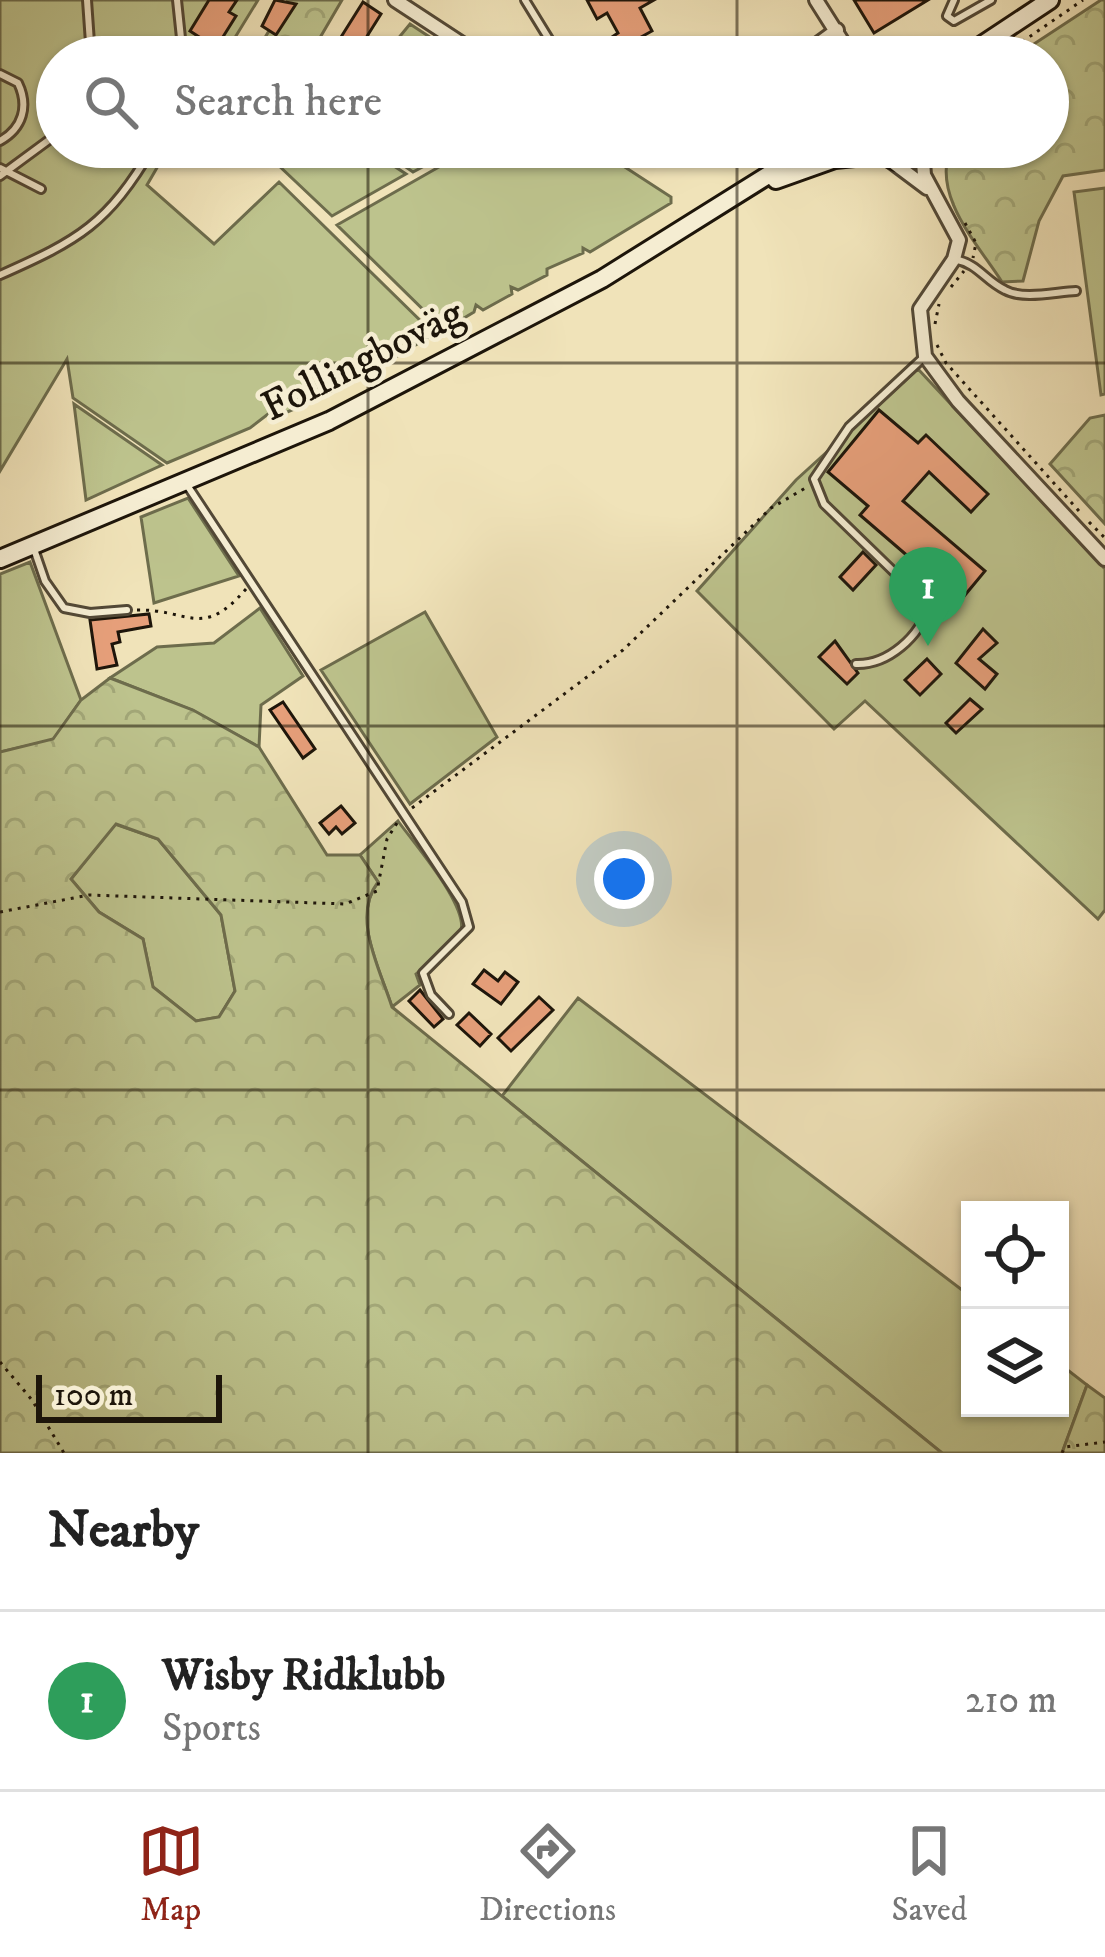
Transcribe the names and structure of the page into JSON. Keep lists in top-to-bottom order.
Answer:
{
  "streets": {
    "main road": ["Follingboväg"]
  },
  "scale_bar": "100 m",
  "page": {
    "search": "Search here",
    "pins": "1",
    "scale": "100 m",
    "heading": "Nearby",
    "list": [
      {
        "mark": "1",
        "name": "Wisby Ridklubb",
        "note": "Sports",
        "value": "210 m"
      }
    ],
    "nav": ["Map", "Directions", "Saved"]
  }
}
